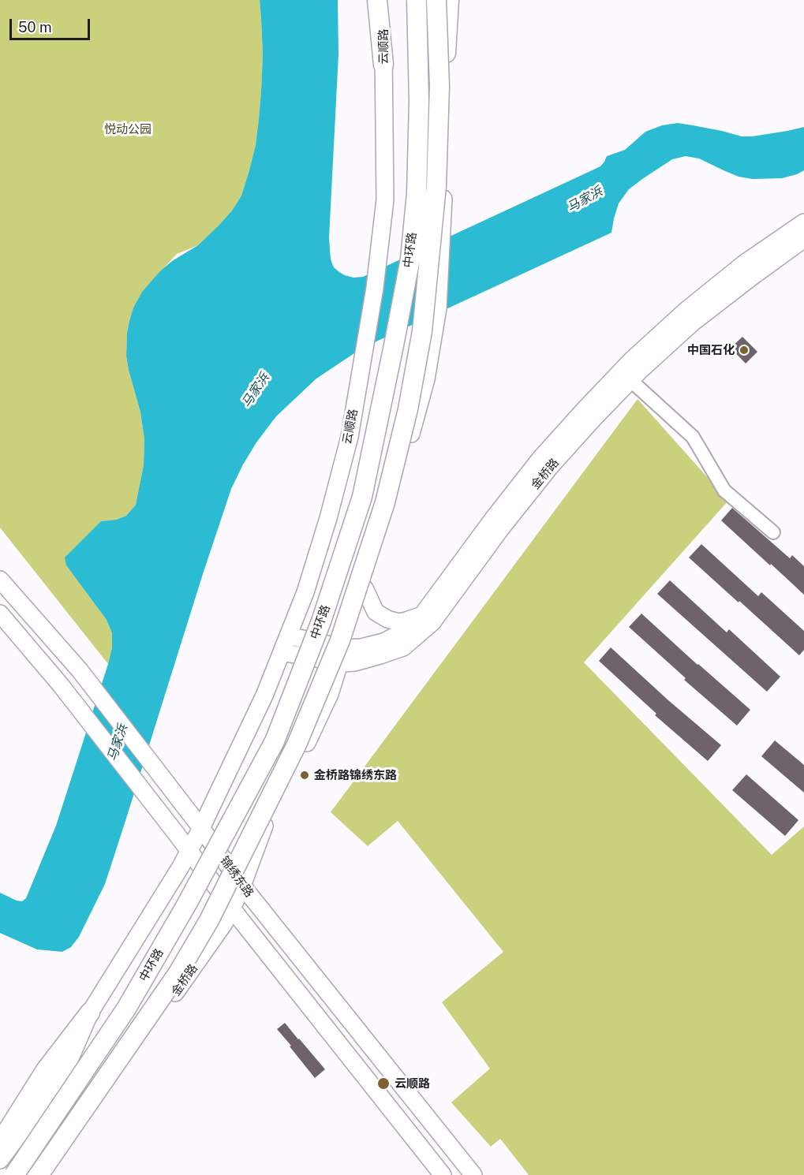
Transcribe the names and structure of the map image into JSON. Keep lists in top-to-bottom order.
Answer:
{
  "streets": {
    "highway": ["中环路"],
    "main road": ["云顺路", "金桥路", "锦绣东路"]
  },
  "crossings": [
    ["云顺路", "金桥路"],
    ["云顺路", "锦绣东路"],
    ["金桥路", "锦绣东路"]
  ],
  "water": ["马家浜"],
  "parks": ["悦动公园"],
  "places": ["中国石化", "金桥路锦绣东路", "云顺路"],
  "scale_bar": "50 m"
}
